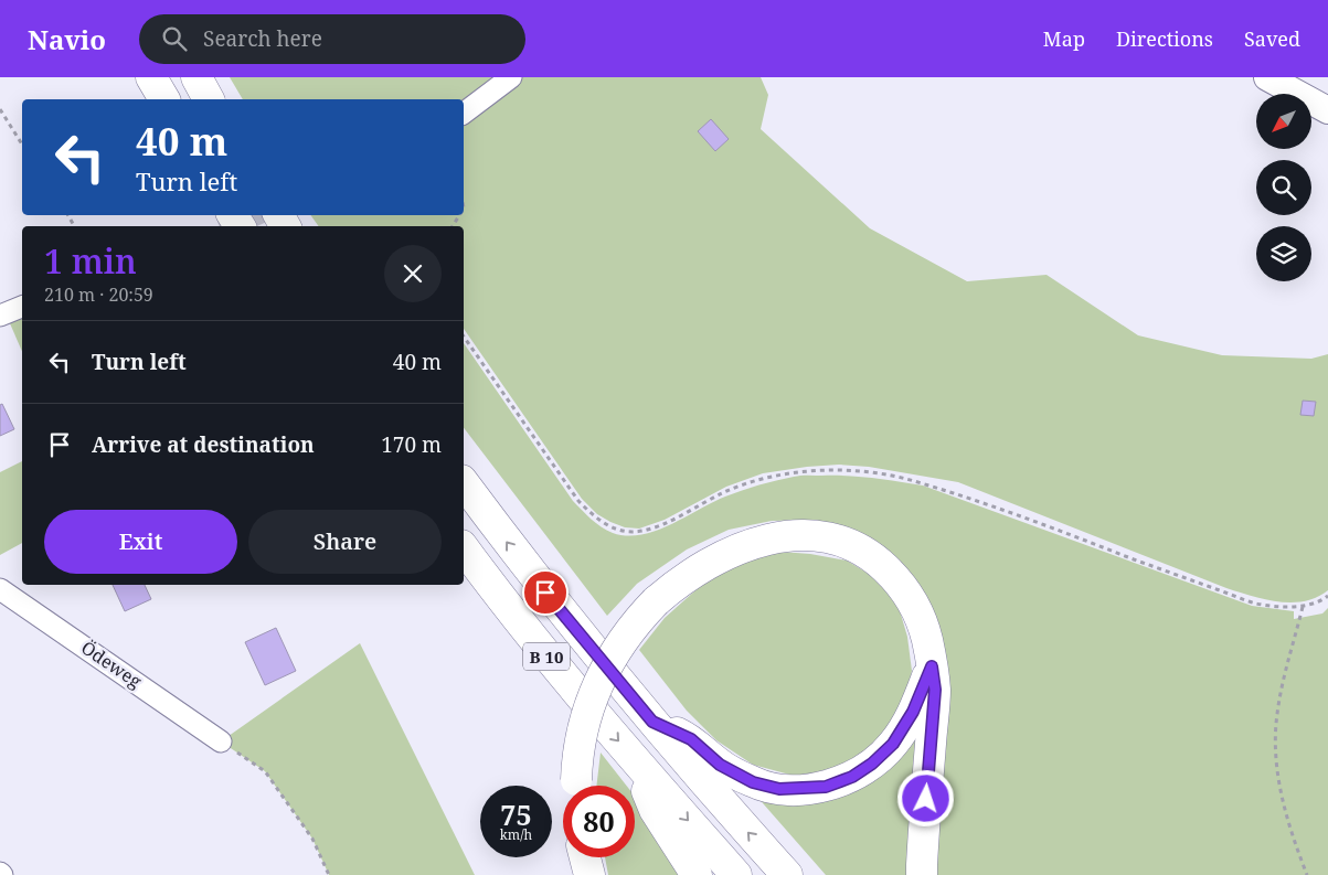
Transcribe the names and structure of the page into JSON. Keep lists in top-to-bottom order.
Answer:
{
  "streets": {
    "highway": ["B 10"],
    "street": ["Ödeweg"]
  },
  "north": "bottom left",
  "page": {
    "header": "Navio",
    "search": "Search here",
    "nav": ["Map", "Directions", "Saved"],
    "turn": ["40 m", "Turn left"],
    "heading": ["1 min", "210 m · 20:59"],
    "list": [
      {
        "name": "Turn left",
        "value": "40 m"
      },
      {
        "name": "Arrive at destination",
        "value": "170 m"
      }
    ],
    "buttons": ["Exit", "Share"],
    "speed": "75 km/h",
    "limit": "80"
  }
}
